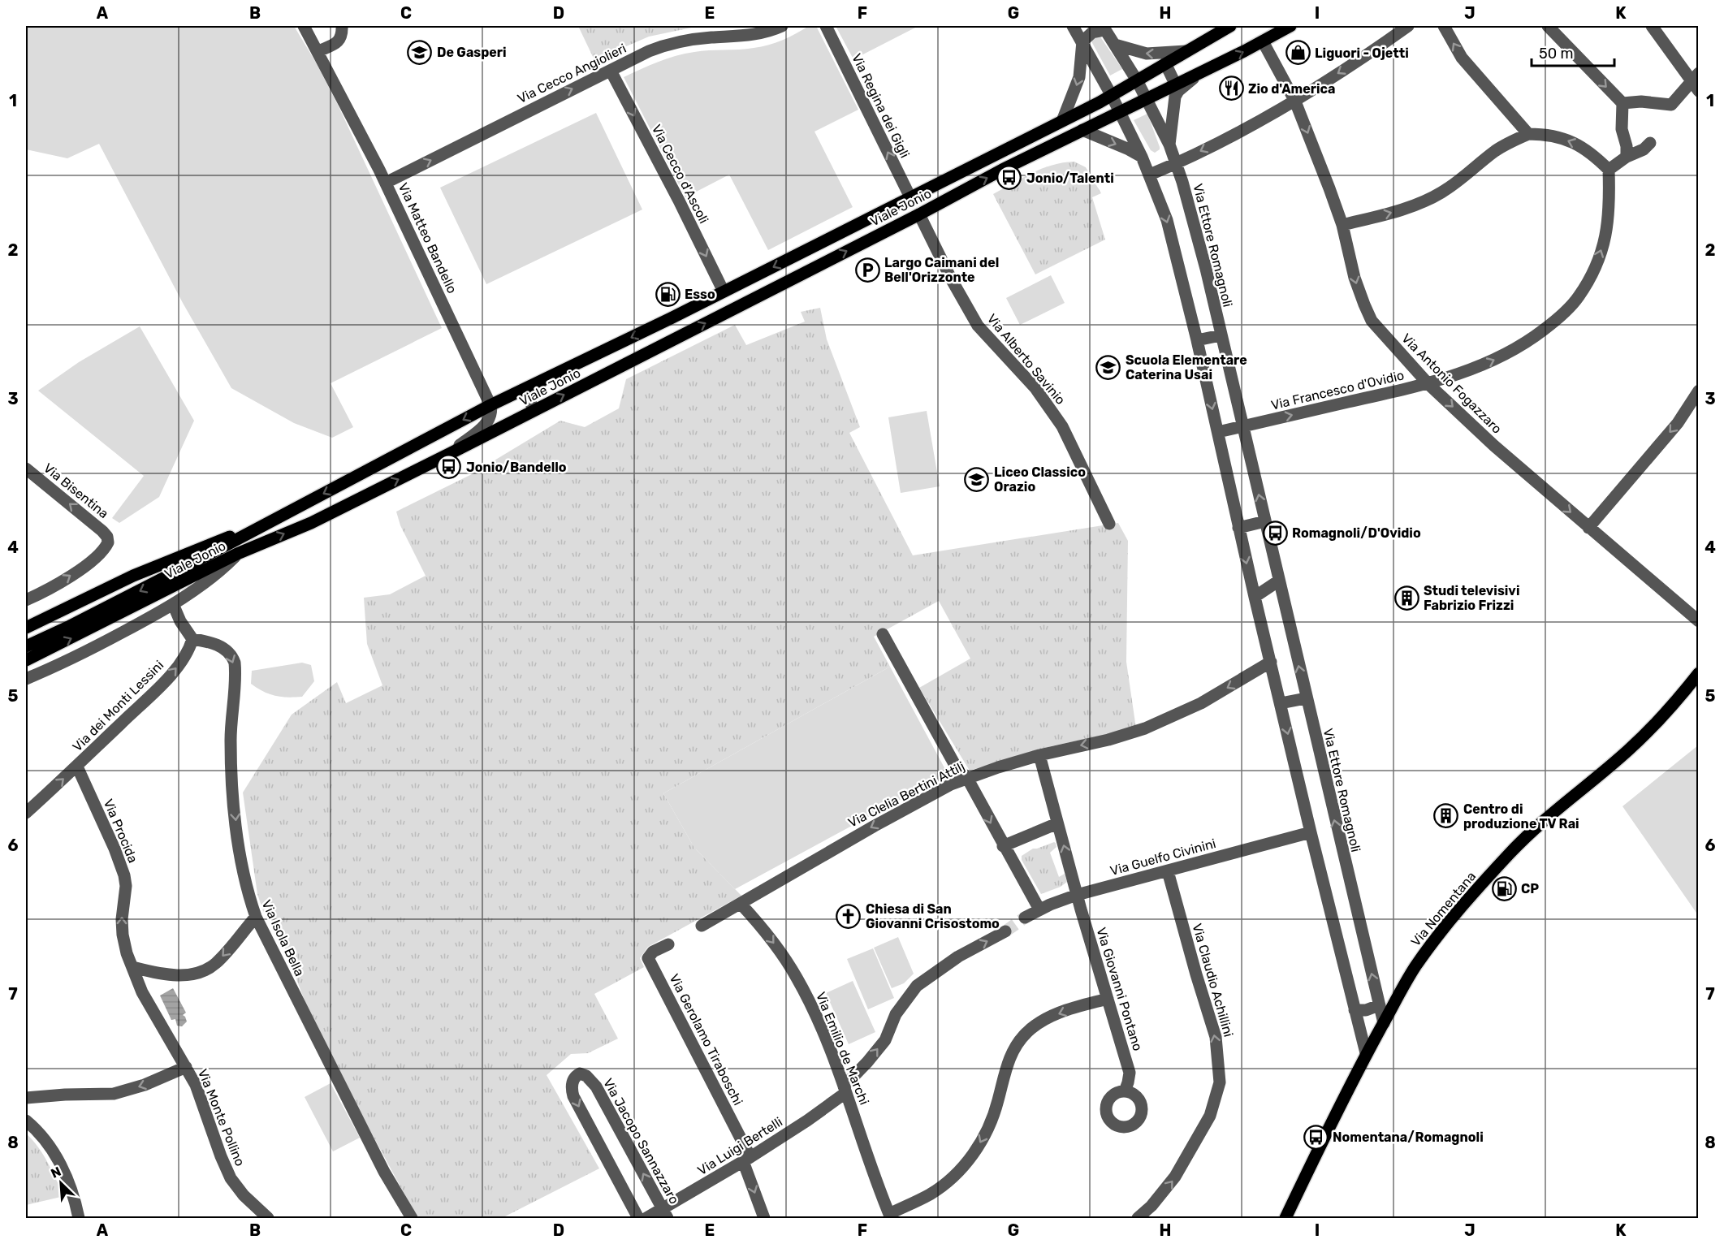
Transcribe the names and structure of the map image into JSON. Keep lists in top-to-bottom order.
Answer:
{
  "streets": {
    "main road": ["Viale Jonio", "Via Nomentana"],
    "street": [
      "Via Cecco Angiolieri",
      "Via Regina dei Gigli",
      "Via Cecco d'Ascoli",
      "Via Matteo Bandello",
      "Via Ettore Romagnoli",
      "Via Alberto Savinio",
      "Via Antonio Fogazzaro",
      "Via Francesco d'Ovidio",
      "Via Bisentina",
      "Via dei Monti Lessini",
      "Via Clelia Bertini Attilj",
      "Via Procida",
      "Via Guelfo Civinini",
      "Via Isola Bella",
      "Via Claudio Achillini",
      "Via Giovanni Pontano",
      "Via Gerolamo Tiraboschi",
      "Via Emilio de Marchi",
      "Via Monte Pollino",
      "Via Jacopo Sannazzaro",
      "Via Luigi Bertelli"
    ]
  },
  "crossings": [
    ["Via Cecco Angiolieri", "Via Cecco d'Ascoli"],
    ["Via Cecco Angiolieri", "Via Matteo Bandello"],
    ["Via Regina dei Gigli", "Viale Jonio"],
    ["Via Cecco d'Ascoli", "Viale Jonio"],
    ["Viale Jonio", "Via Matteo Bandello"],
    ["Viale Jonio", "Via Ettore Romagnoli"],
    ["Viale Jonio", "Via Alberto Savinio"],
    ["Viale Jonio", "Via Antonio Fogazzaro"],
    ["Via Ettore Romagnoli", "Via Francesco d'Ovidio"],
    ["Via Ettore Romagnoli", "Via Nomentana"],
    ["Via Antonio Fogazzaro", "Via Francesco d'Ovidio"],
    ["Via dei Monti Lessini", "Via Procida"],
    ["Via dei Monti Lessini", "Via Isola Bella"],
    ["Via Clelia Bertini Attilj", "Via Giovanni Pontano"],
    ["Via Clelia Bertini Attilj", "Via Emilio de Marchi"],
    ["Via Procida", "Via Monte Pollino"],
    ["Via Guelfo Civinini", "Via Claudio Achillini"],
    ["Via Guelfo Civinini", "Via Giovanni Pontano"],
    ["Via Gerolamo Tiraboschi", "Via Luigi Bertelli"],
    ["Via Emilio de Marchi", "Via Luigi Bertelli"],
    ["Via Jacopo Sannazzaro", "Via Luigi Bertelli"]
  ],
  "one_way": [
    "Via Cecco Angiolieri",
    "Via Regina dei Gigli",
    "Via Cecco d'Ascoli",
    "Via Antonio Fogazzaro",
    "Via Francesco d'Ovidio",
    "Via Clelia Bertini Attilj",
    "Via Procida",
    "Via Isola Bella",
    "Via Claudio Achillini",
    "Via Emilio de Marchi"
  ],
  "places": {
    "school or university": ["De Gasperi", "Scuola Elementare Caterina Usai", "Liceo Classico Orazio"],
    "shop": ["Liguori - Ojetti"],
    "restaurant": ["Zio d'America"],
    "bus stop": [
      "Jonio/Talenti",
      "Jonio/Bandello",
      "Romagnoli/D'Ovidio",
      "Nomentana/Romagnoli"
    ],
    "parking": ["Largo Caimani del Bell'Orizzonte"],
    "fuel station": ["Esso", "CP"],
    "building": ["Studi televisivi Fabrizio Frizzi", "Centro di produzione TV Rai"],
    "church": ["Chiesa di San Giovanni Crisostomo"]
  },
  "scale_bar": "50 m",
  "north": "top left",
  "grid": {
    "columns": [
      "A",
      "B",
      "C",
      "D",
      "E",
      "F",
      "G",
      "H",
      "I",
      "J",
      "K"
    ],
    "rows": [
      "1",
      "2",
      "3",
      "4",
      "5",
      "6",
      "7",
      "8"
    ]
  }
}
